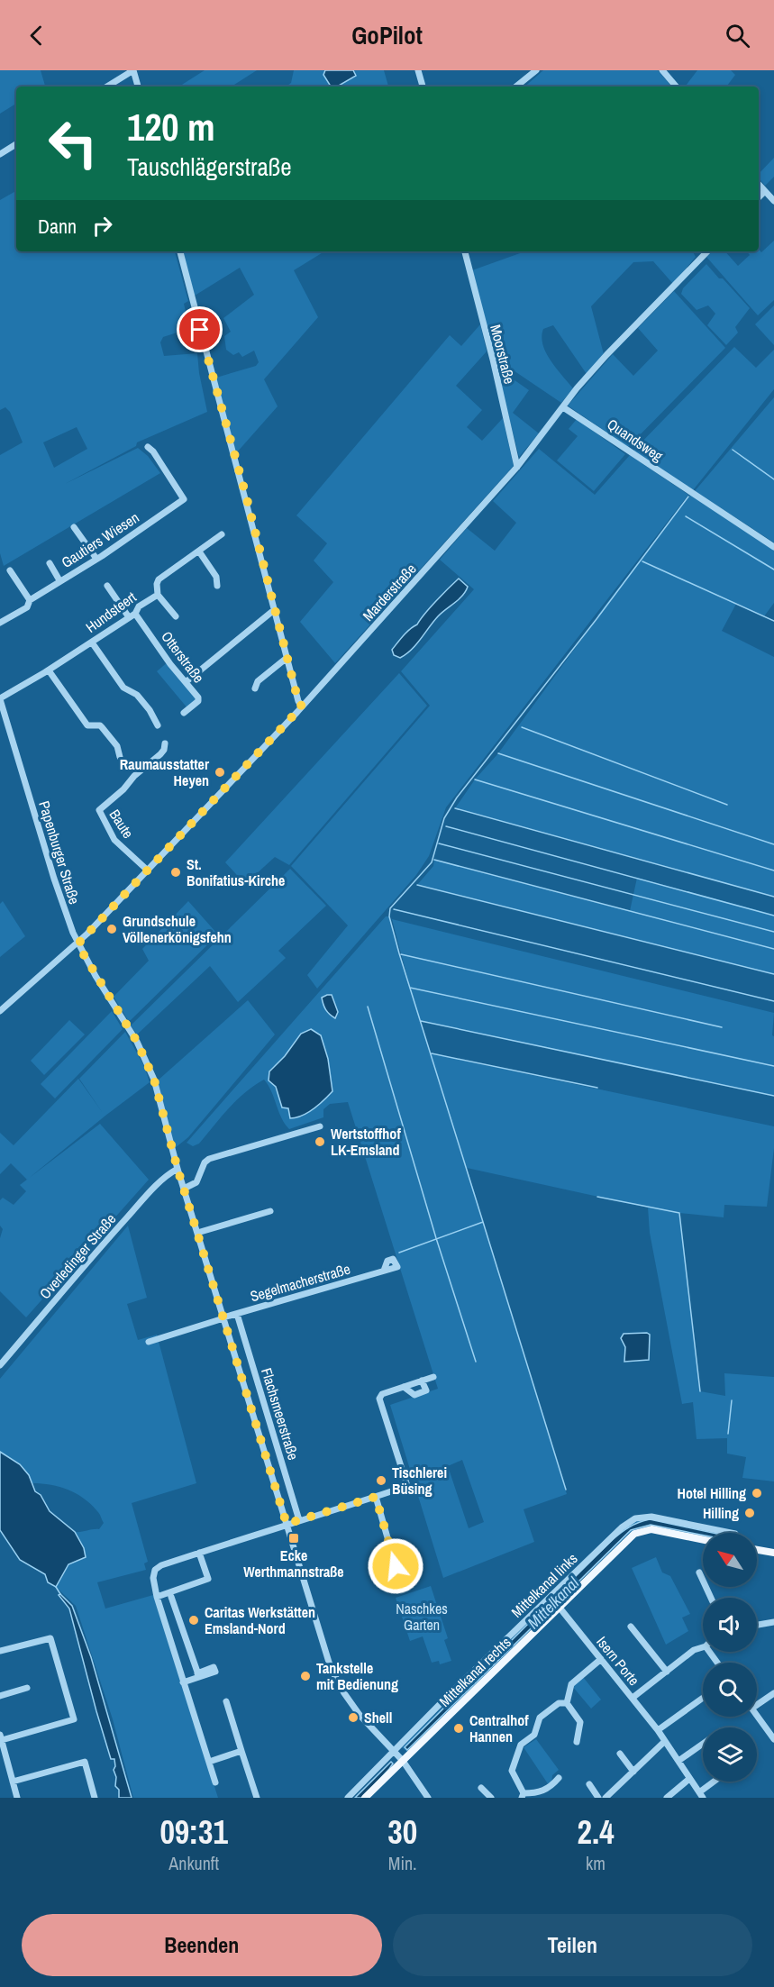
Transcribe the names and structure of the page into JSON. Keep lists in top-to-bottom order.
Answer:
{
  "streets": {
    "main road": ["Mittelkanal rechts"],
    "street": [
      "Moorstraße",
      "Quandsweg",
      "Gautiers Wiesen",
      "Marderstraße",
      "Hundsteert",
      "Otterstraße",
      "Baute",
      "Papenburger Straße",
      "Overledinger Straße",
      "Segelmacherstraße",
      "Flachsmeerstraße",
      "Mittelkanal links",
      "Isern Porte"
    ]
  },
  "crossings": [
    ["Moorstraße", "Marderstraße"],
    ["Quandsweg", "Marderstraße"],
    ["Marderstraße", "Baute"],
    ["Marderstraße", "Papenburger Straße"],
    ["Hundsteert", "Otterstraße"],
    ["Hundsteert", "Papenburger Straße"],
    ["Papenburger Straße", "Flachsmeerstraße"],
    ["Overledinger Straße", "Flachsmeerstraße"],
    ["Segelmacherstraße", "Flachsmeerstraße"],
    ["Flachsmeerstraße", "Mittelkanal links"],
    ["Flachsmeerstraße", "Mittelkanal rechts"],
    ["Mittelkanal links", "Mittelkanal rechts"],
    ["Isern Porte", "Mittelkanal rechts"]
  ],
  "water": ["Mittelkanal"],
  "parks": ["Naschkes Garten"],
  "places": {
    "other": [
      "Raumausstatter Heyen",
      "St. Bonifatius-Kirche",
      "Grundschule Völlenerkönigsfehn",
      "Wertstoffhof LK-Emsland",
      "Tischlerei Büsing",
      "Hotel Hilling",
      "Hilling",
      "Caritas Werkstätten Emsland-Nord",
      "Tankstelle mit Bedienung",
      "Shell",
      "Centralhof Hannen"
    ],
    "transit": ["Ecke Werthmannstraße"]
  },
  "north": "top left",
  "page": {
    "header": "GoPilot",
    "turn": ["120 m", "Tauschlägerstraße"],
    "then": "Dann",
    "eta": [
      "09:31",
      "Ankunft",
      "30",
      "Min.",
      "2.4",
      "km"
    ],
    "buttons": ["Beenden", "Teilen"]
  }
}
